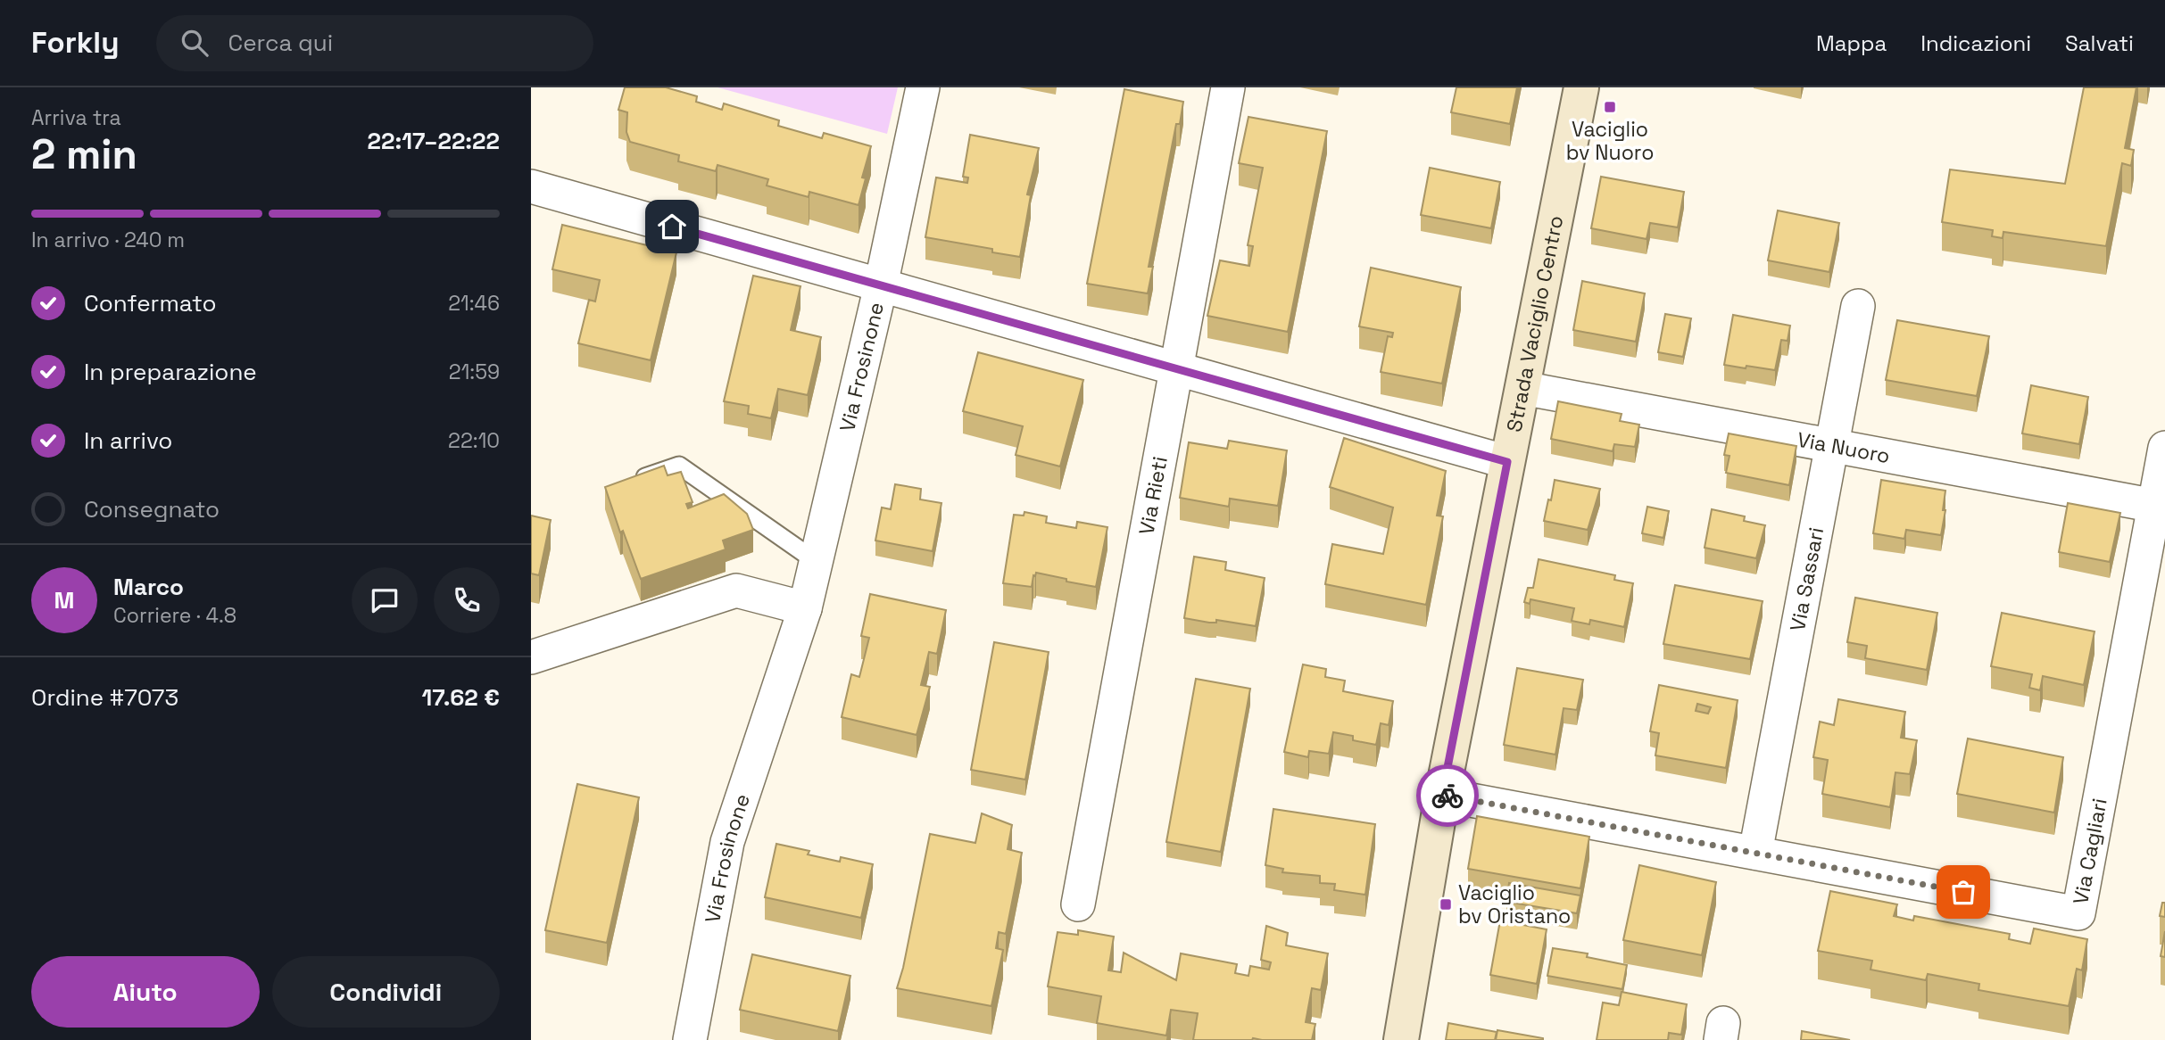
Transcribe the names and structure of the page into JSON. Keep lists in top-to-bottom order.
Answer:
{
  "streets": {
    "street": [
      "Strada Vaciglio Centro",
      "Via Frosinone",
      "Via Nuoro",
      "Via Rieti",
      "Via Sassari",
      "Via Cagliari"
    ]
  },
  "crossings": [
    ["Strada Vaciglio Centro", "Via Nuoro"],
    ["Strada Vaciglio Centro", "Via Cagliari"],
    ["Via Nuoro", "Via Sassari"],
    ["Via Nuoro", "Via Cagliari"],
    ["Via Sassari", "Via Cagliari"]
  ],
  "places": {
    "transit": ["Vaciglio bv Nuoro", "Vaciglio bv Oristano"]
  },
  "page": {
    "header": "Forkly",
    "search": "Cerca qui",
    "nav": ["Mappa", "Indicazioni", "Salvati"],
    "heading": ["2 min", "Arriva tra", "22:17–22:22"],
    "panel": [
      "Marco",
      "Corriere · 4.8",
      "Ordine #7073",
      "17.62 €"
    ],
    "bar": "In arrivo · 240 m",
    "list": [
      ["Confermato", "21:46"],
      ["In preparazione", "21:59"],
      ["In arrivo", "22:10"],
      "Consegnato"
    ],
    "round": "M",
    "buttons": ["Aiuto", "Condividi"]
  }
}
